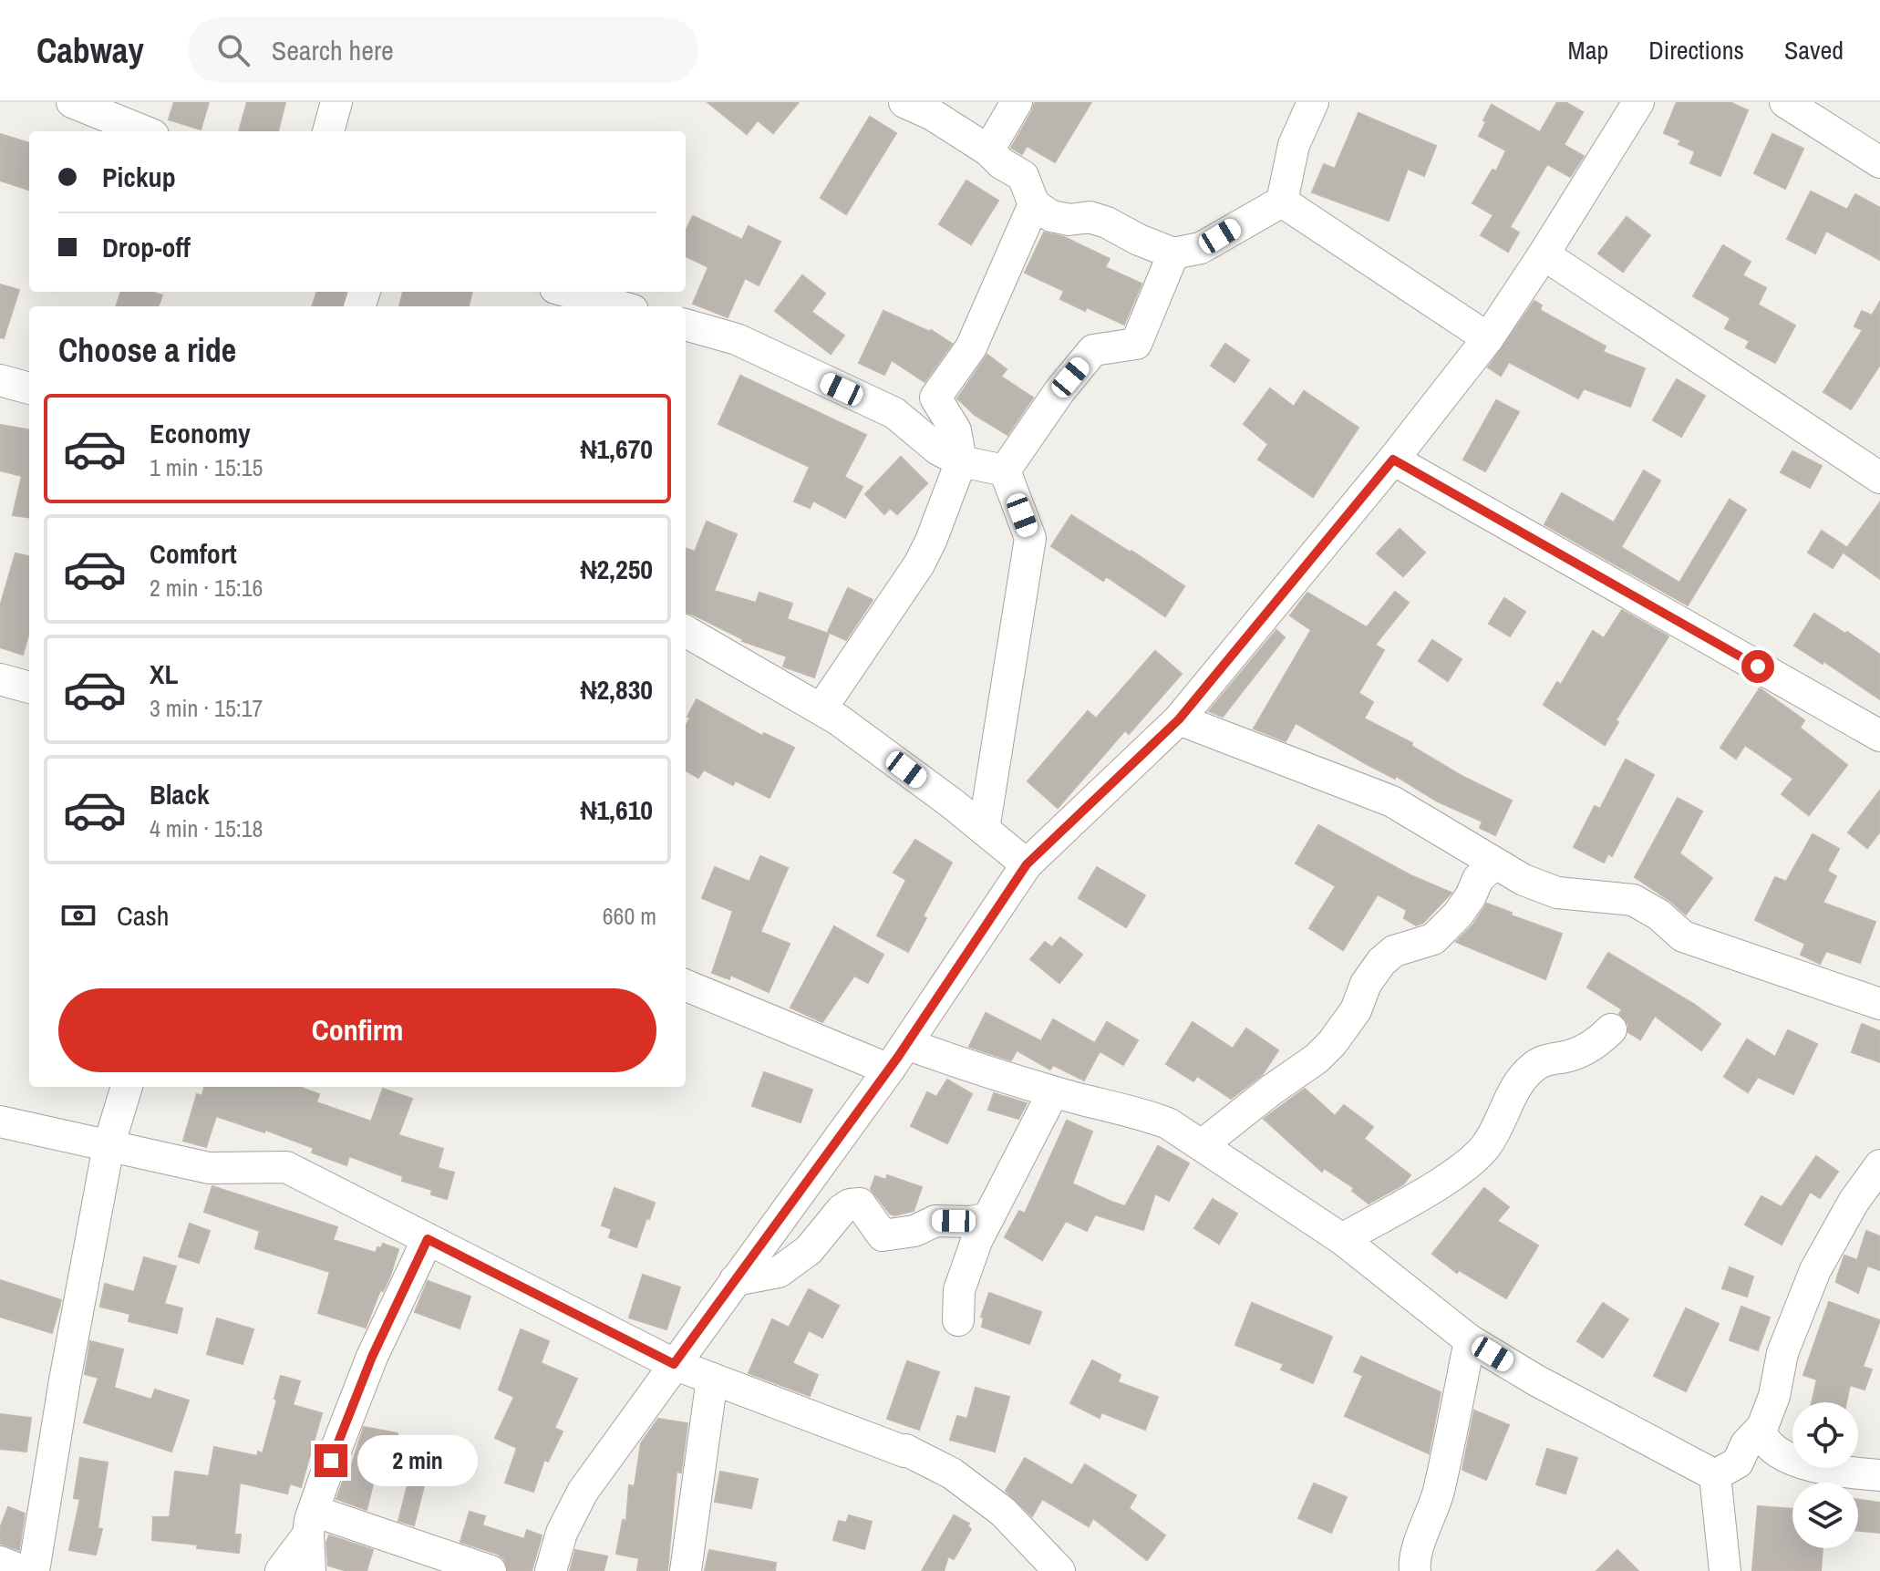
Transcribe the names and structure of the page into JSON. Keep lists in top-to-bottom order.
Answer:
{
  "page": {
    "header": "Cabway",
    "search": "Search here",
    "nav": ["Map", "Directions", "Saved"],
    "banner": ["Pickup", "Drop-off"],
    "heading": "Choose a ride",
    "list": [
      {
        "name": "Economy",
        "note": "1 min · 15:15",
        "value": "₦1,670"
      },
      {
        "name": "Comfort",
        "note": "2 min · 15:16",
        "value": "₦2,250"
      },
      {
        "name": "XL",
        "note": "3 min · 15:17",
        "value": "₦2,830"
      },
      {
        "name": "Black",
        "note": "4 min · 15:18",
        "value": "₦1,610"
      }
    ],
    "pay": ["Cash", "660 m"],
    "buttons": "Confirm",
    "bubble": "2 min"
  }
}
